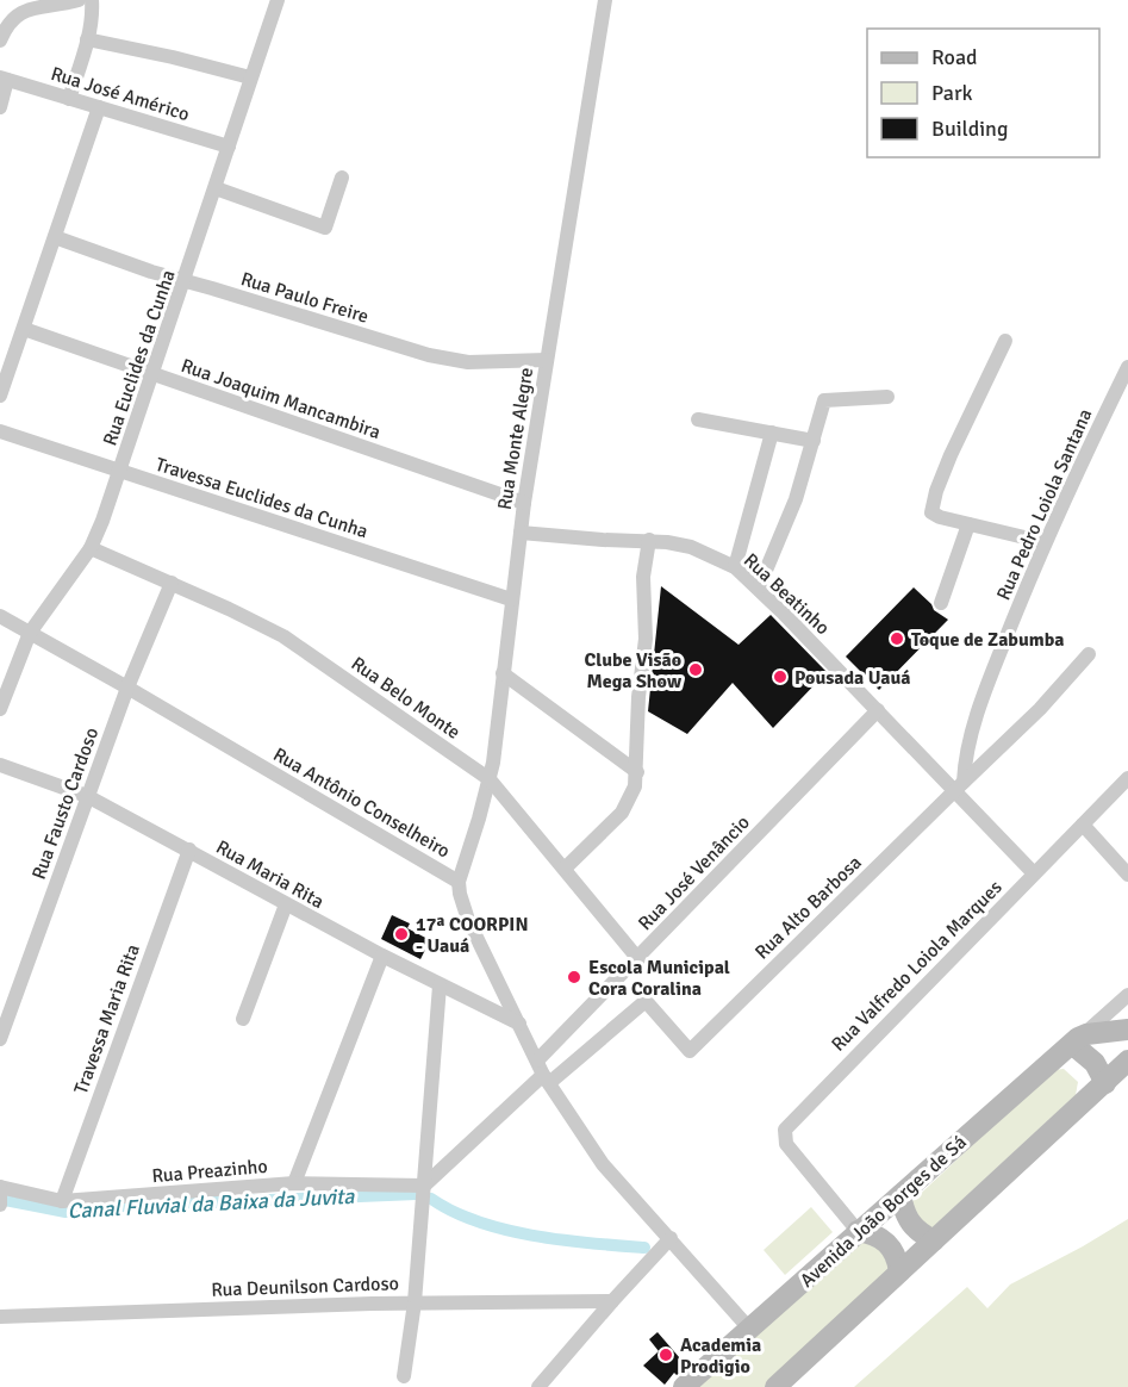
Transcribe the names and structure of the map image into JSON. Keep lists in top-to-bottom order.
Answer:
{
  "streets": {
    "main road": ["Avenida João Borges de Sá"],
    "street": [
      "Rua José Américo",
      "Rua Paulo Freire",
      "Rua Euclides da Cunha",
      "Rua Joaquim Mancambira",
      "Rua Monte Alegre",
      "Travessa Euclides da Cunha",
      "Rua Pedro Loiola Santana",
      "Rua Beatinho",
      "Rua Belo Monte",
      "Rua Antônio Conselheiro",
      "Rua Fausto Cardoso",
      "Rua José Venâncio",
      "Rua Maria Rita",
      "Rua Alto Barbosa",
      "Rua Valfredo Loiola Marques",
      "Travessa Maria Rita",
      "Rua Preazinho",
      "Rua Deunilson Cardoso"
    ]
  },
  "crossings": [
    ["Rua José Américo", "Rua Euclides da Cunha"],
    ["Rua Paulo Freire", "Rua Euclides da Cunha"],
    ["Rua Paulo Freire", "Rua Monte Alegre"],
    ["Rua Euclides da Cunha", "Rua Joaquim Mancambira"],
    ["Rua Euclides da Cunha", "Travessa Euclides da Cunha"],
    ["Rua Euclides da Cunha", "Rua Belo Monte"],
    ["Rua Euclides da Cunha", "Rua Antônio Conselheiro"],
    ["Rua Joaquim Mancambira", "Rua Monte Alegre"],
    ["Rua Monte Alegre", "Travessa Euclides da Cunha"],
    ["Rua Monte Alegre", "Rua Beatinho"],
    ["Rua Monte Alegre", "Rua Belo Monte"],
    ["Rua Monte Alegre", "Rua Antônio Conselheiro"],
    ["Rua Pedro Loiola Santana", "Rua Beatinho"],
    ["Rua Pedro Loiola Santana", "Rua Alto Barbosa"],
    ["Rua Beatinho", "Rua José Venâncio"],
    ["Rua Beatinho", "Rua Alto Barbosa"],
    ["Rua Beatinho", "Rua Valfredo Loiola Marques"],
    ["Rua Belo Monte", "Rua Fausto Cardoso"],
    ["Rua Belo Monte", "Rua José Venâncio"],
    ["Rua Antônio Conselheiro", "Rua Fausto Cardoso"],
    ["Rua Antônio Conselheiro", "Rua José Venâncio"],
    ["Rua Antônio Conselheiro", "Rua Maria Rita"],
    ["Rua Antônio Conselheiro", "Rua Alto Barbosa"],
    ["Rua Antônio Conselheiro", "Avenida João Borges de Sá"],
    ["Rua Fausto Cardoso", "Rua Maria Rita"],
    ["Rua José Venâncio", "Rua Alto Barbosa"],
    ["Rua Maria Rita", "Travessa Maria Rita"],
    ["Rua Valfredo Loiola Marques", "Avenida João Borges de Sá"],
    ["Travessa Maria Rita", "Rua Preazinho"]
  ],
  "water": ["Canal Fluvial da Baixa da Juvita"],
  "places": [
    "Toque de Zabumba",
    "Clube Visão Mega Show",
    "Pousada Uauá",
    "17ª COORPIN - Uauá",
    "Escola Municipal Cora Coralina",
    "Academia Prodigio"
  ],
  "legend": ["Road", "Park", "Building"]
}
